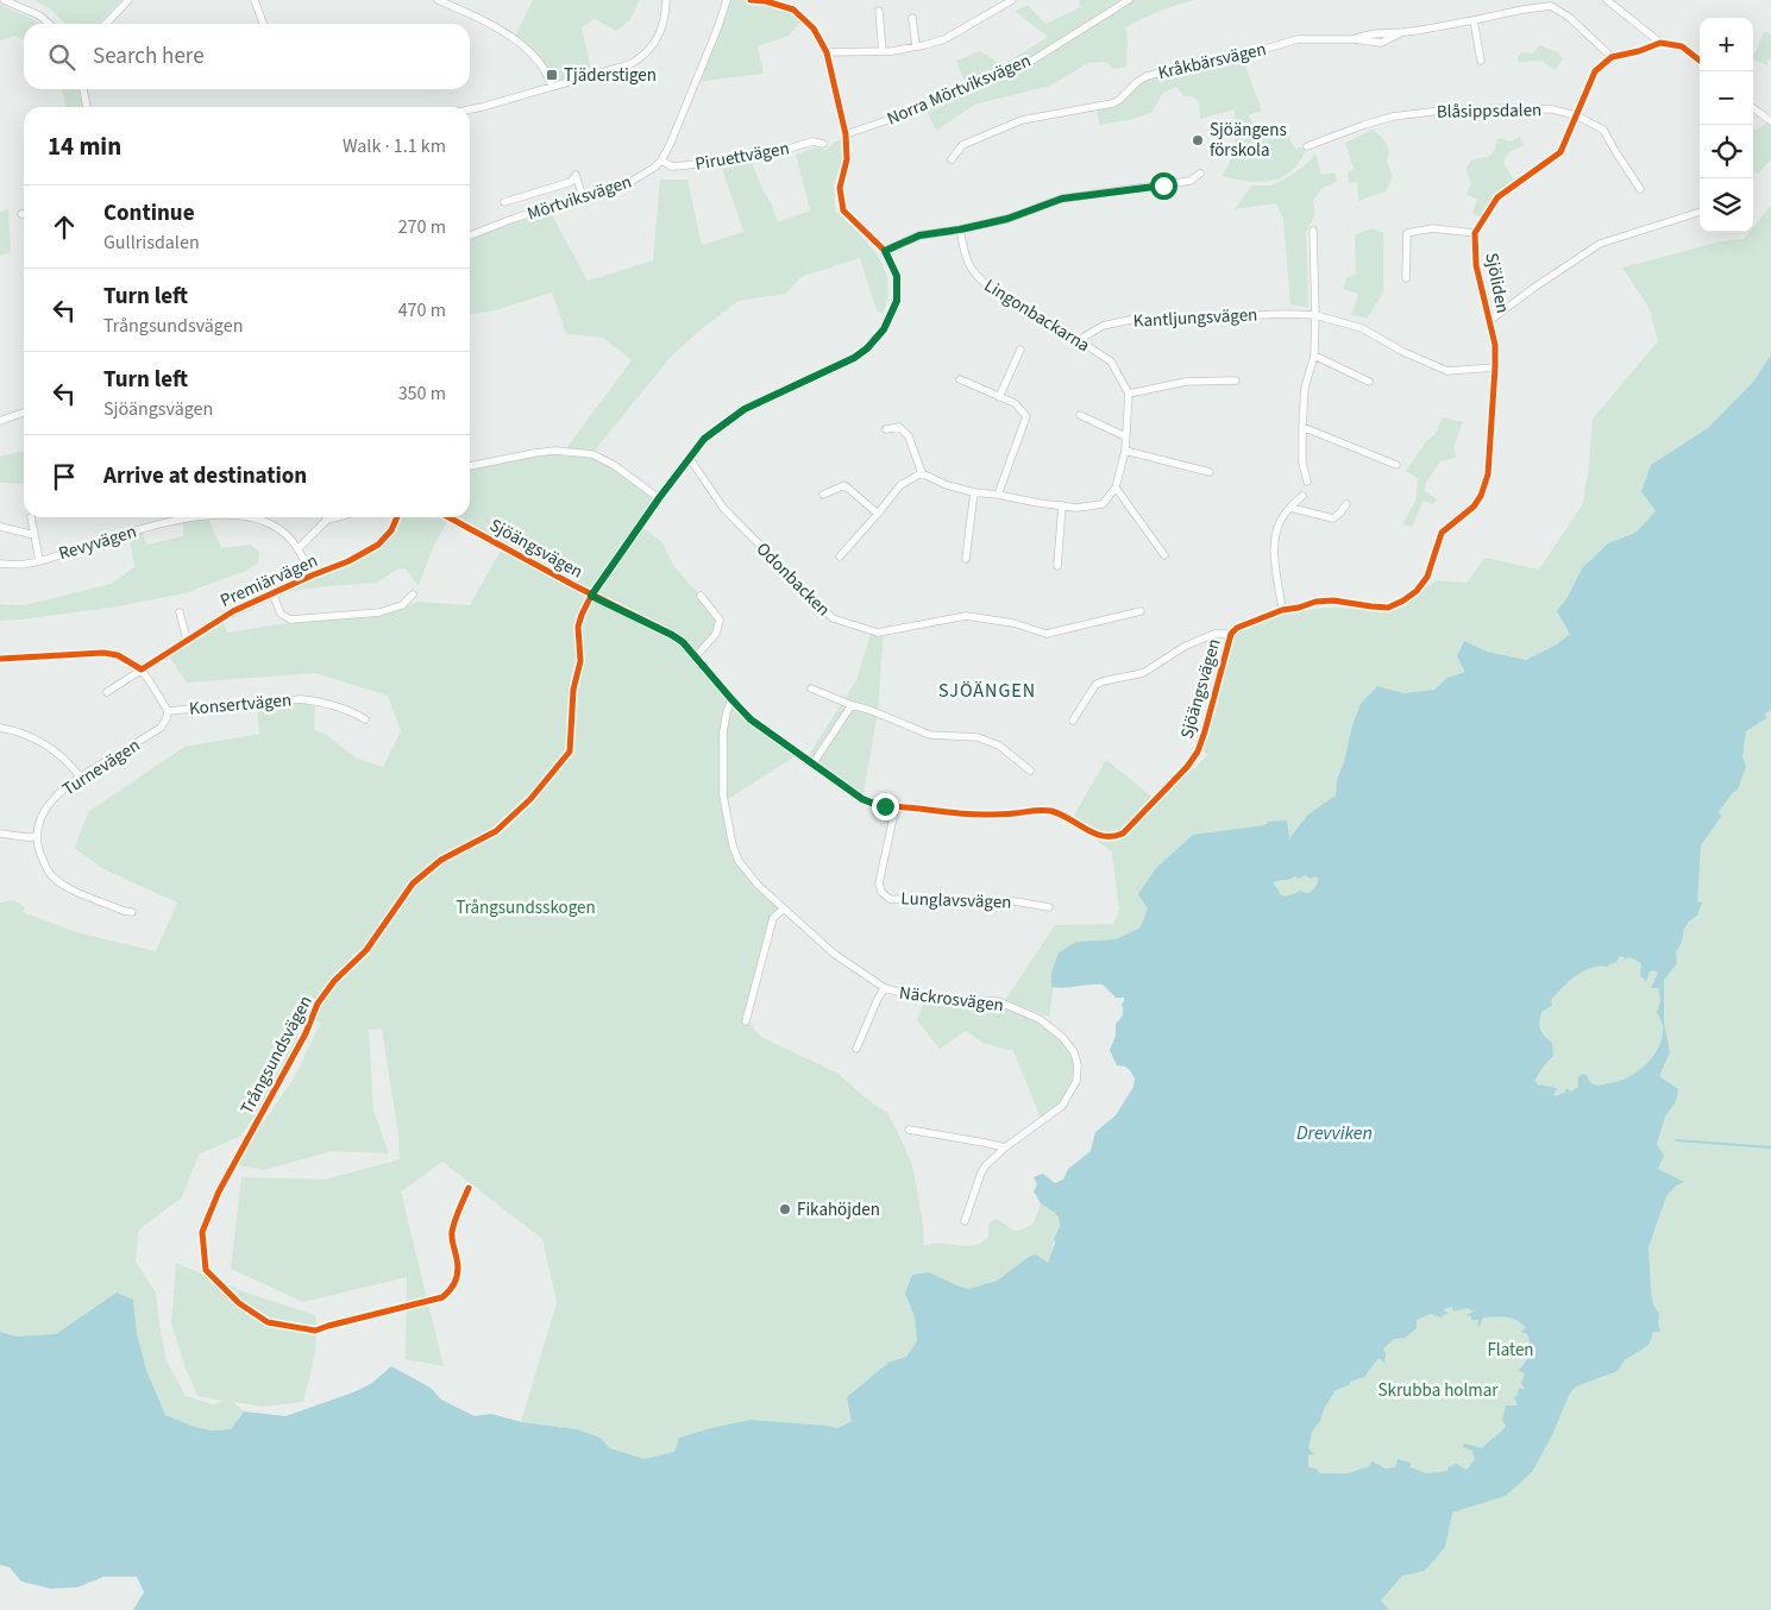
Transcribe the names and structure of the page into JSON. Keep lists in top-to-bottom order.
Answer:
{
  "streets": {
    "street": [
      "Kråkbärsvägen",
      "Norra Mörtviksvägen",
      "Blåsippsdalen",
      "Piruettvägen",
      "Mörtviksvägen",
      "Sjöliden",
      "Lingonbackarna",
      "Kantljungsvägen",
      "Revyvägen",
      "Sjöängsvägen",
      "Odonbacken",
      "Premiärvägen",
      "Konsertvägen",
      "Turnevägen",
      "Lunglavsvägen",
      "Näckrosvägen",
      "Trångsundsvägen"
    ]
  },
  "crossings": [
    ["Kråkbärsvägen", "Sjöliden"],
    ["Norra Mörtviksvägen", "Trångsundsvägen"],
    ["Blåsippsdalen", "Sjöliden"],
    ["Piruettvägen", "Mörtviksvägen"],
    ["Sjöliden", "Kantljungsvägen"],
    ["Lingonbackarna", "Kantljungsvägen"],
    ["Revyvägen", "Premiärvägen"],
    ["Sjöängsvägen", "Lunglavsvägen"],
    ["Sjöängsvägen", "Näckrosvägen"],
    ["Sjöängsvägen", "Trångsundsvägen"],
    ["Odonbacken", "Trångsundsvägen"],
    ["Premiärvägen", "Konsertvägen"],
    ["Konsertvägen", "Turnevägen"]
  ],
  "districts": ["SJÖÄNGEN"],
  "water": ["Drevviken"],
  "parks": ["Trångsundsskogen", "Flaten", "Skrubba holmar"],
  "places": {
    "transit": ["Tjäderstigen"],
    "other": ["Sjöängens förskola", "Fikahöjden"]
  },
  "page": {
    "map_buttons": ["+", "−"],
    "search": "Search here",
    "heading": ["14 min", "Walk · 1.1 km"],
    "list": [
      ["Continue", "Gullrisdalen", "270 m"],
      ["Turn left", "Trångsundsvägen", "470 m"],
      ["Turn left", "Sjöängsvägen", "350 m"],
      "Arrive at destination"
    ]
  }
}
